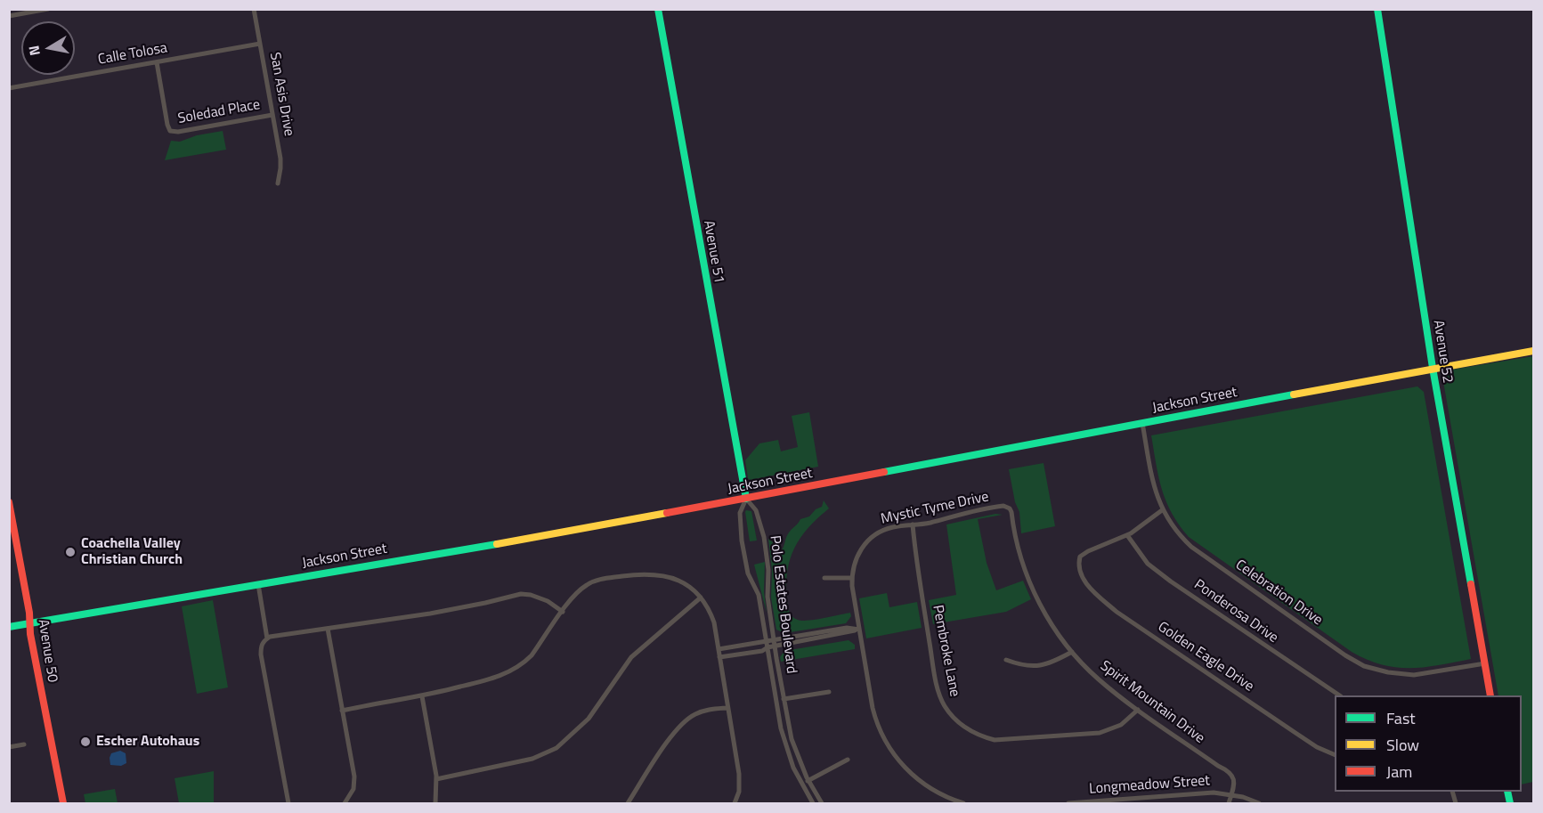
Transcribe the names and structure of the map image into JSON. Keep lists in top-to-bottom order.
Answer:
{
  "streets": {
    "main road": [
      "Avenue 51",
      "Avenue 52",
      "Jackson Street",
      "Avenue 50"
    ],
    "street": [
      "Calle Tolosa",
      "San Asis Drive",
      "Soledad Place",
      "Mystic Tyme Drive",
      "Celebration Drive",
      "Polo Estates Boulevard",
      "Ponderosa Drive",
      "Pembroke Lane",
      "Golden Eagle Drive",
      "Spirit Mountain Drive",
      "Longmeadow Street"
    ]
  },
  "crossings": [
    ["Calle Tolosa", "San Asis Drive"],
    ["Calle Tolosa", "Soledad Place"],
    ["San Asis Drive", "Soledad Place"],
    ["Avenue 51", "Jackson Street"],
    ["Avenue 51", "Polo Estates Boulevard"],
    ["Avenue 52", "Jackson Street"],
    ["Avenue 52", "Celebration Drive"],
    ["Jackson Street", "Celebration Drive"],
    ["Jackson Street", "Polo Estates Boulevard"],
    ["Jackson Street", "Avenue 50"],
    ["Mystic Tyme Drive", "Pembroke Lane"],
    ["Mystic Tyme Drive", "Spirit Mountain Drive"],
    ["Ponderosa Drive", "Golden Eagle Drive"],
    ["Pembroke Lane", "Spirit Mountain Drive"],
    ["Spirit Mountain Drive", "Longmeadow Street"]
  ],
  "places": ["Coachella Valley Christian Church", "Escher Autohaus"],
  "legend": ["Fast", "Slow", "Jam"],
  "north": "left"
}
